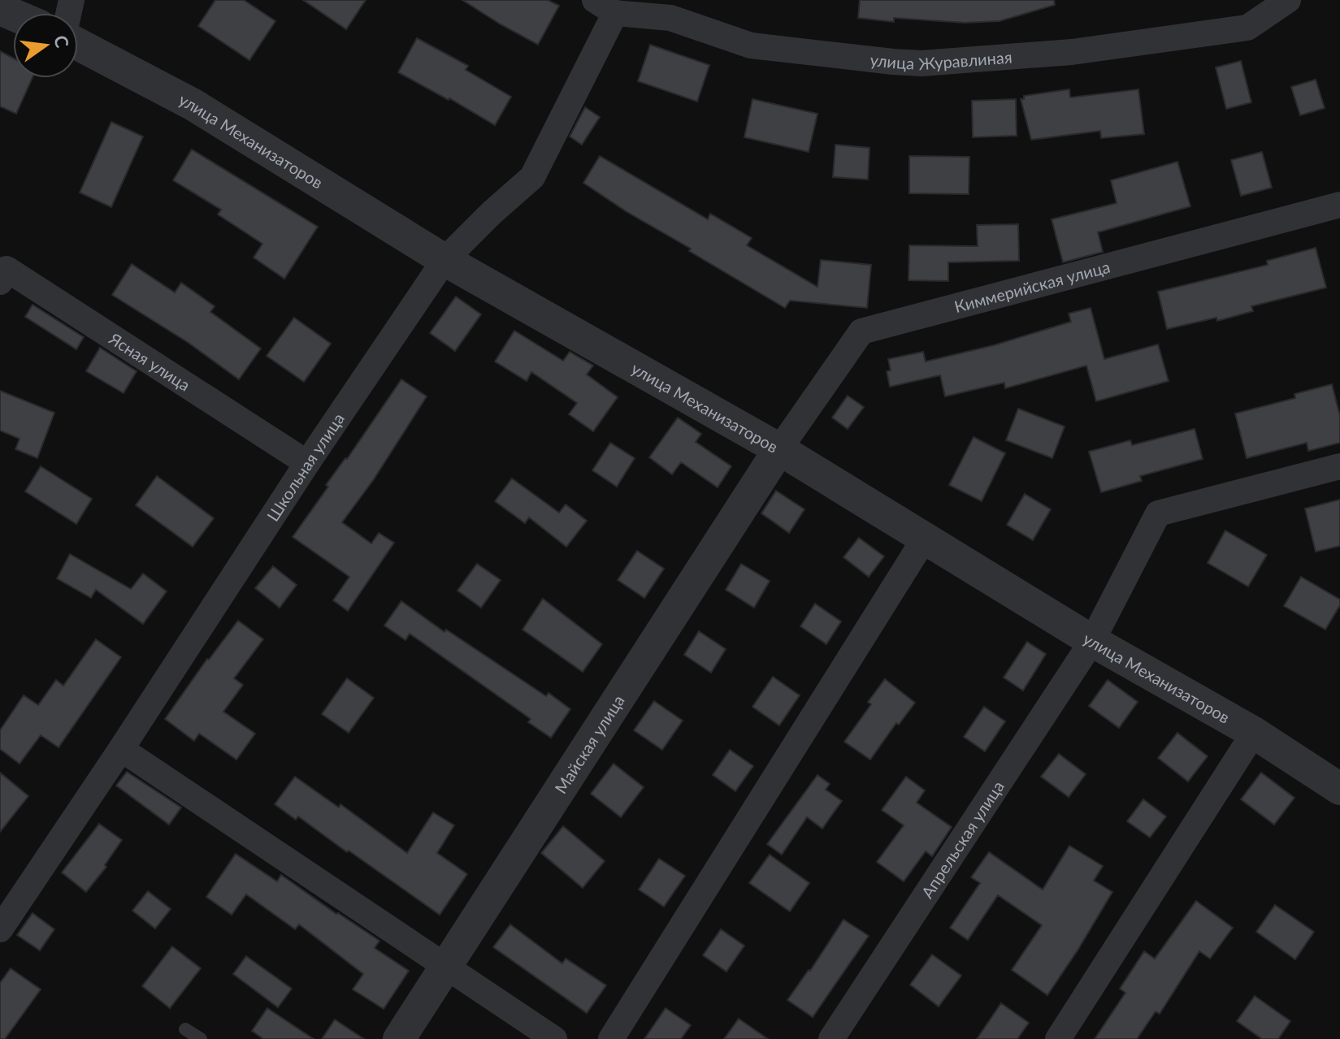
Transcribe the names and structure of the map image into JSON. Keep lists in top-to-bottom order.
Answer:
{
  "streets": {
    "street": [
      "улица Журавлиная",
      "улица Механизаторов",
      "Киммерийская улица",
      "Ясная улица",
      "Школьная улица",
      "Майская улица",
      "Апрельская улица"
    ]
  },
  "crossings": [
    ["улица Журавлиная", "Школьная улица"],
    ["улица Механизаторов", "Киммерийская улица"],
    ["улица Механизаторов", "Школьная улица"],
    ["улица Механизаторов", "Майская улица"],
    ["улица Механизаторов", "Апрельская улица"],
    ["Киммерийская улица", "Майская улица"],
    ["Ясная улица", "Школьная улица"]
  ],
  "north": "right"
}
